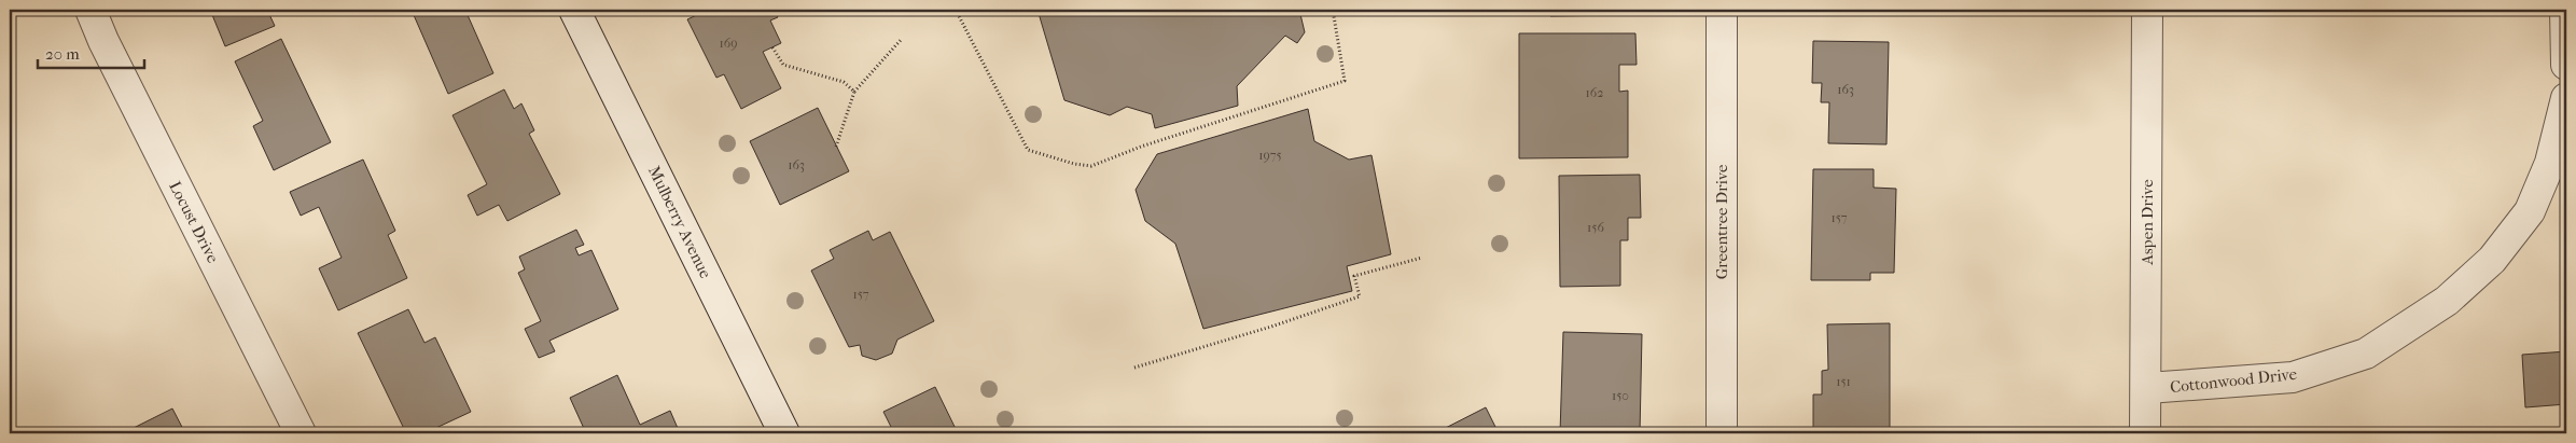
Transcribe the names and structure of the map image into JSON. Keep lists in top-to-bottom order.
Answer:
{
  "streets": {
    "street": [
      "Locust Drive",
      "Mulberry Avenue",
      "Greentree Drive",
      "Aspen Drive",
      "Cottonwood Drive"
    ]
  },
  "crossings": [
    ["Aspen Drive", "Cottonwood Drive"]
  ],
  "house_numbers": [
    "169",
    "163",
    "162",
    "1975",
    "163",
    "157",
    "156",
    "157",
    "151",
    "150"
  ],
  "scale_bar": "20 m"
}
